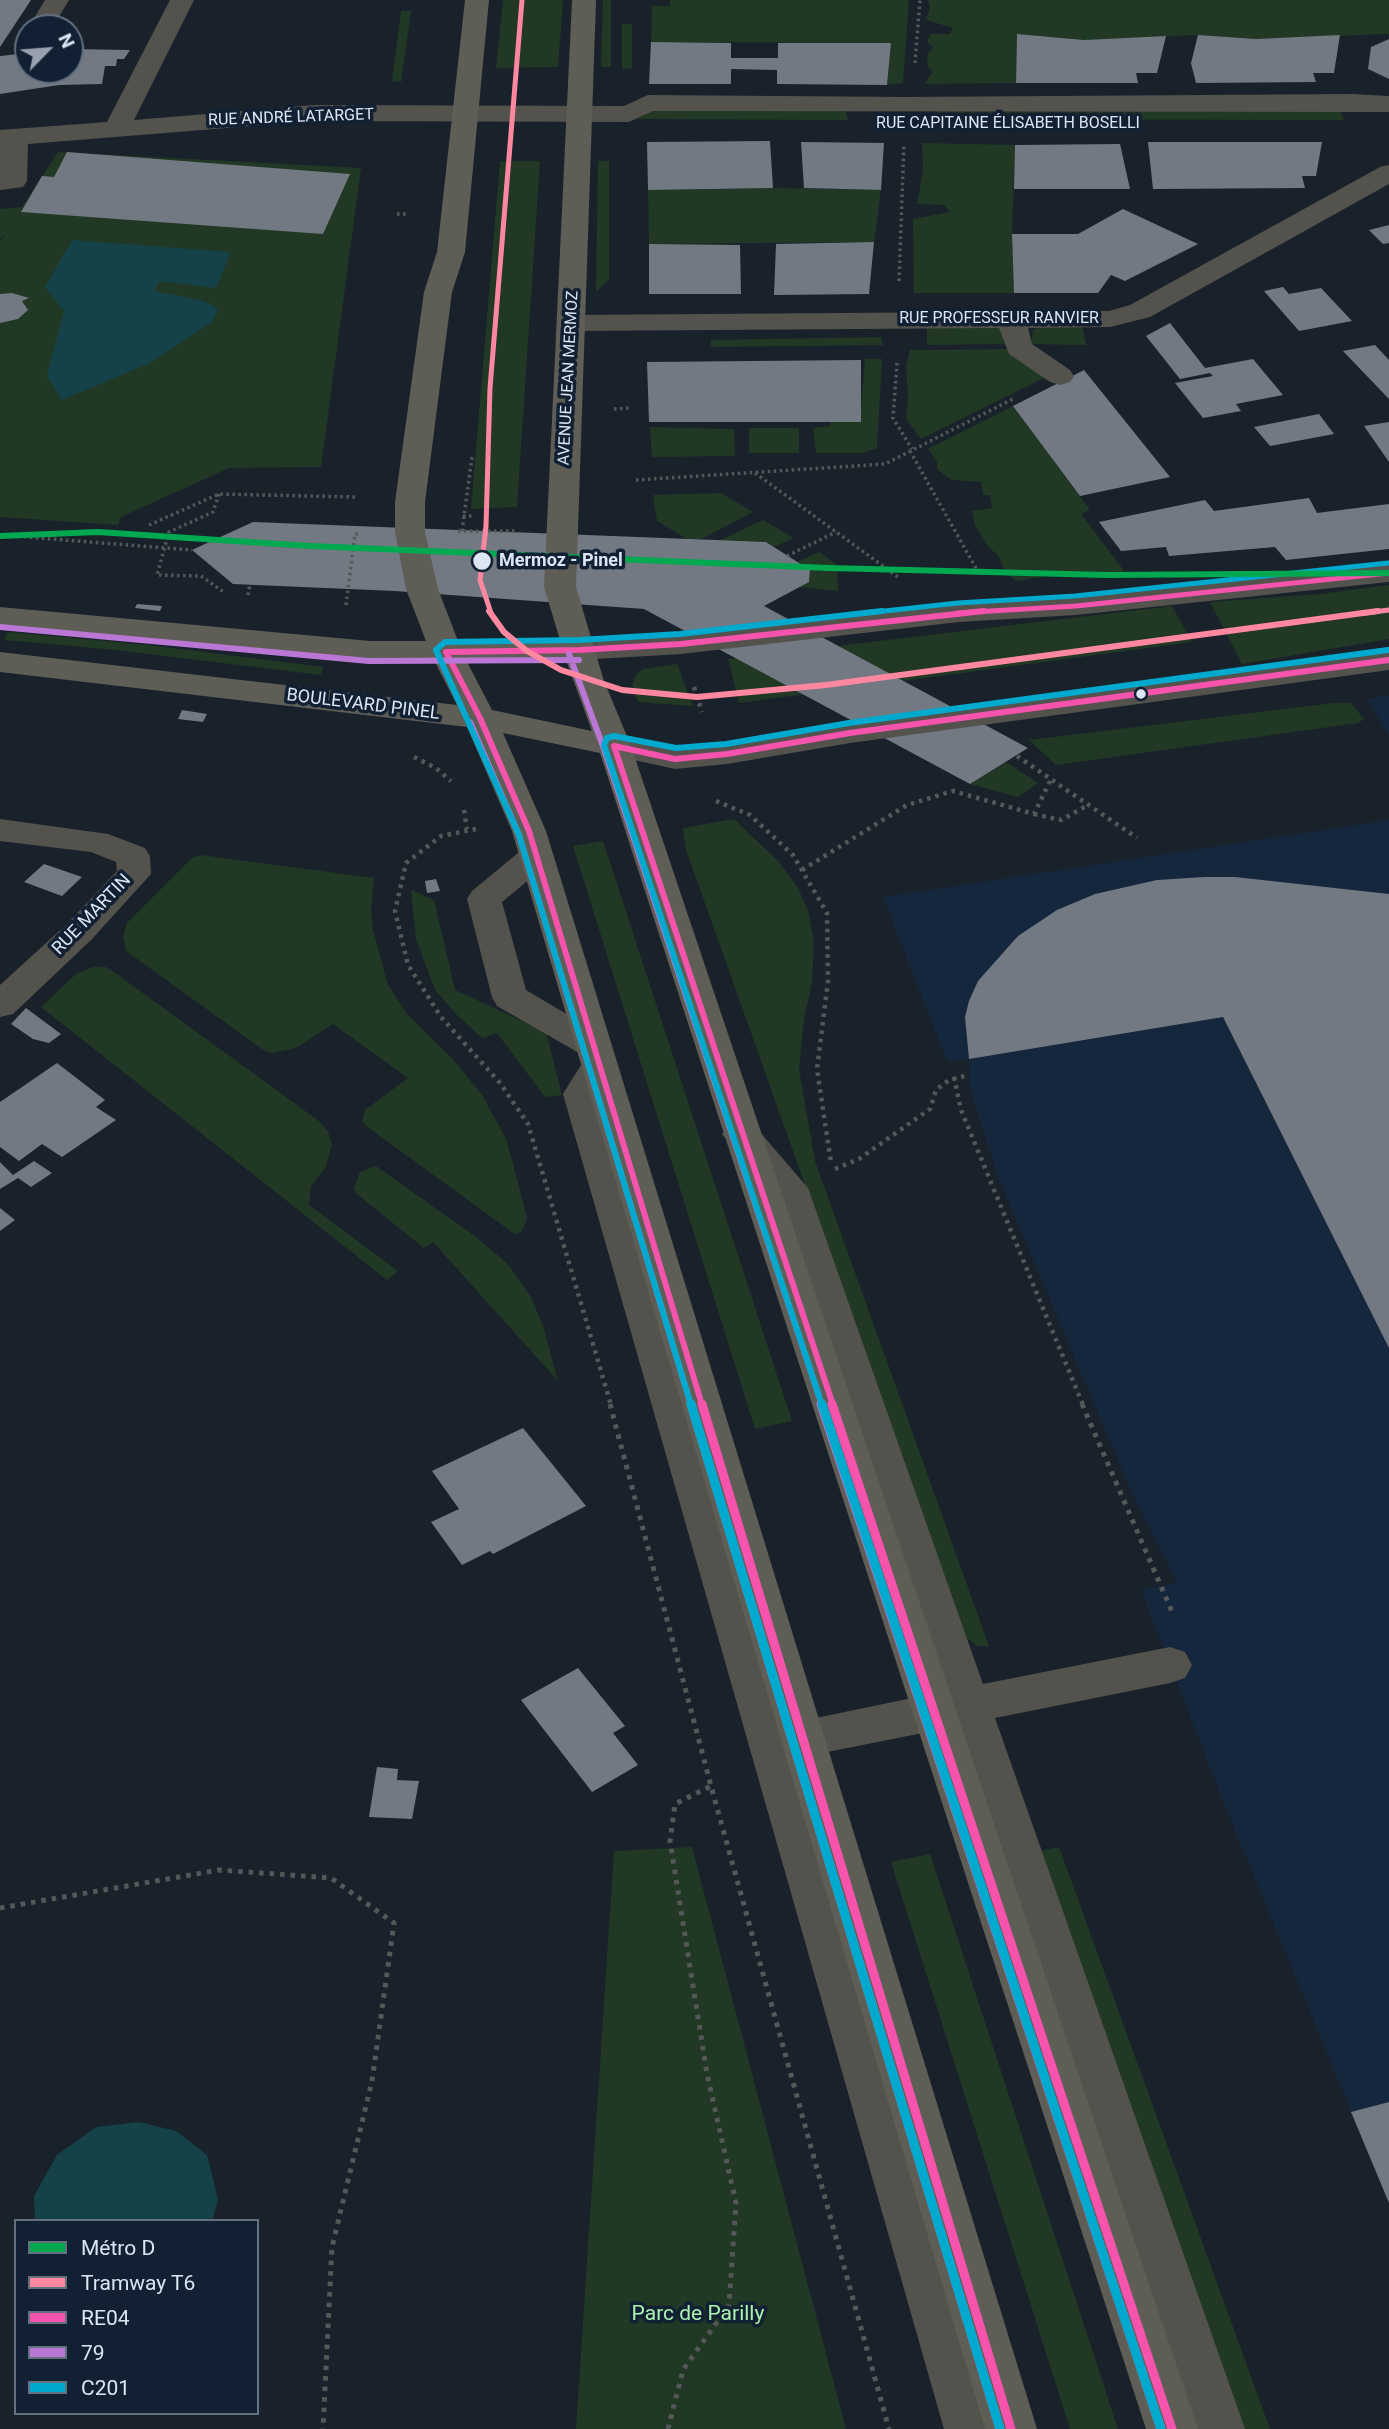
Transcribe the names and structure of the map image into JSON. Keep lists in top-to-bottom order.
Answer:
{
  "streets": {
    "main road": ["AVENUE JEAN MERMOZ", "BOULEVARD PINEL"],
    "street": [
      "RUE ANDRÉ LATARGET",
      "RUE CAPITAINE ÉLISABETH BOSELLI",
      "RUE PROFESSEUR RANVIER",
      "RUE MARTIN"
    ]
  },
  "crossings": [
    ["RUE ANDRÉ LATARGET", "RUE CAPITAINE ÉLISABETH BOSELLI"],
    ["RUE ANDRÉ LATARGET", "AVENUE JEAN MERMOZ"],
    ["RUE CAPITAINE ÉLISABETH BOSELLI", "AVENUE JEAN MERMOZ"],
    ["RUE PROFESSEUR RANVIER", "AVENUE JEAN MERMOZ"],
    ["AVENUE JEAN MERMOZ", "BOULEVARD PINEL"]
  ],
  "parks": ["Parc de Parilly"],
  "places": ["Mermoz - Pinel"],
  "lines": [
    "tram line T6",
    "metro line D",
    "transit line C201",
    "transit line RE04",
    "transit line 79"
  ],
  "legend": [
    "Métro D",
    "Tramway T6",
    "RE04",
    "79",
    "C201"
  ],
  "north": "top right"
}
